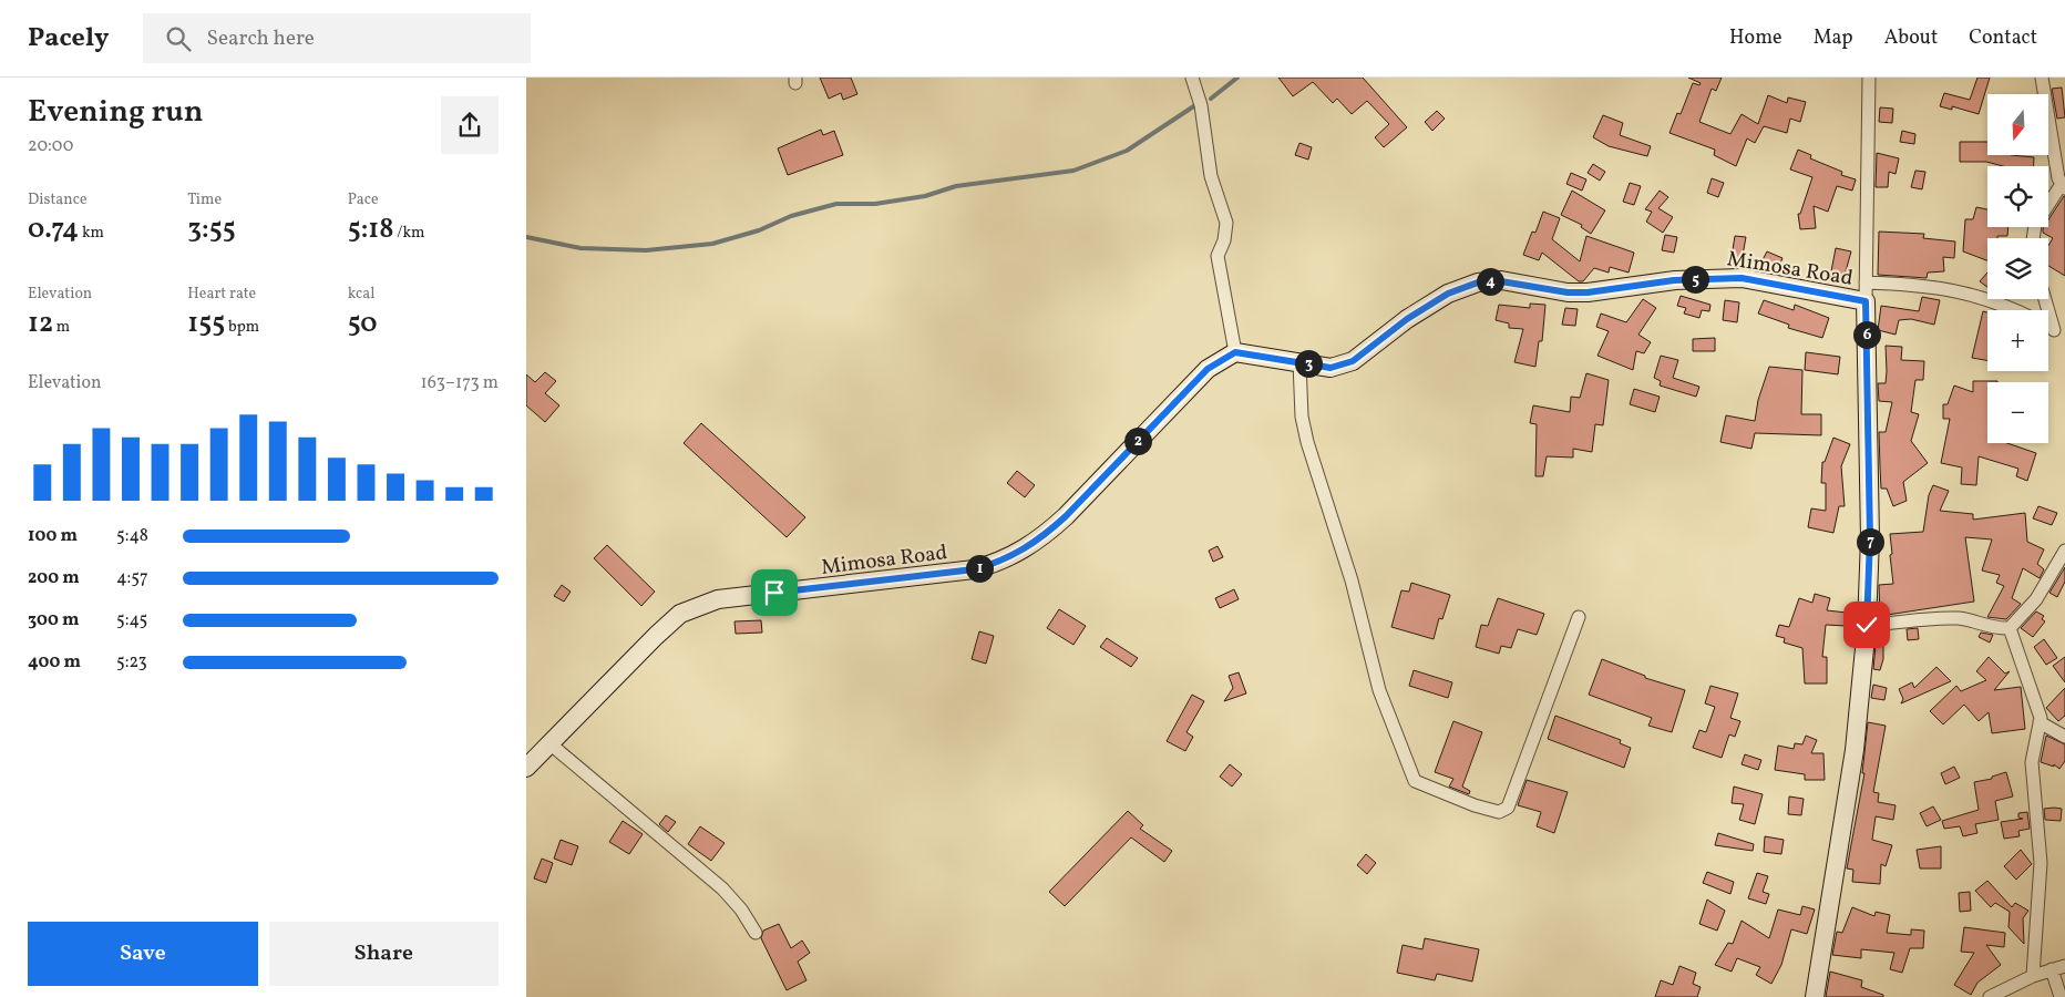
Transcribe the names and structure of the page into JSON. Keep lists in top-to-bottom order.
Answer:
{
  "streets": {
    "street": ["Mimosa Road"]
  },
  "north": "bottom",
  "page": {
    "header": "Pacely",
    "search": "Search here",
    "nav": [
      "Home",
      "Map",
      "About",
      "Contact"
    ],
    "heading": ["Evening run", "20:00"],
    "map_buttons": ["+", "−"],
    "stats": [
      ["Distance", "0.74 km"],
      ["Time", "3:55"],
      ["Pace", "5:18 /km"],
      ["Elevation", "12 m"],
      ["Heart rate", "155 bpm"],
      ["kcal", "50"]
    ],
    "pins": [
      "5",
      "4",
      "6",
      "3",
      "2",
      "7",
      "1"
    ],
    "chart": ["Elevation", "163–173 m"],
    "list": [
      {
        "name": "100 m",
        "note": "5:48"
      },
      {
        "name": "200 m",
        "note": "4:57"
      },
      {
        "name": "300 m",
        "note": "5:45"
      },
      {
        "name": "400 m",
        "note": "5:23"
      }
    ],
    "buttons": ["Save", "Share"]
  }
}
